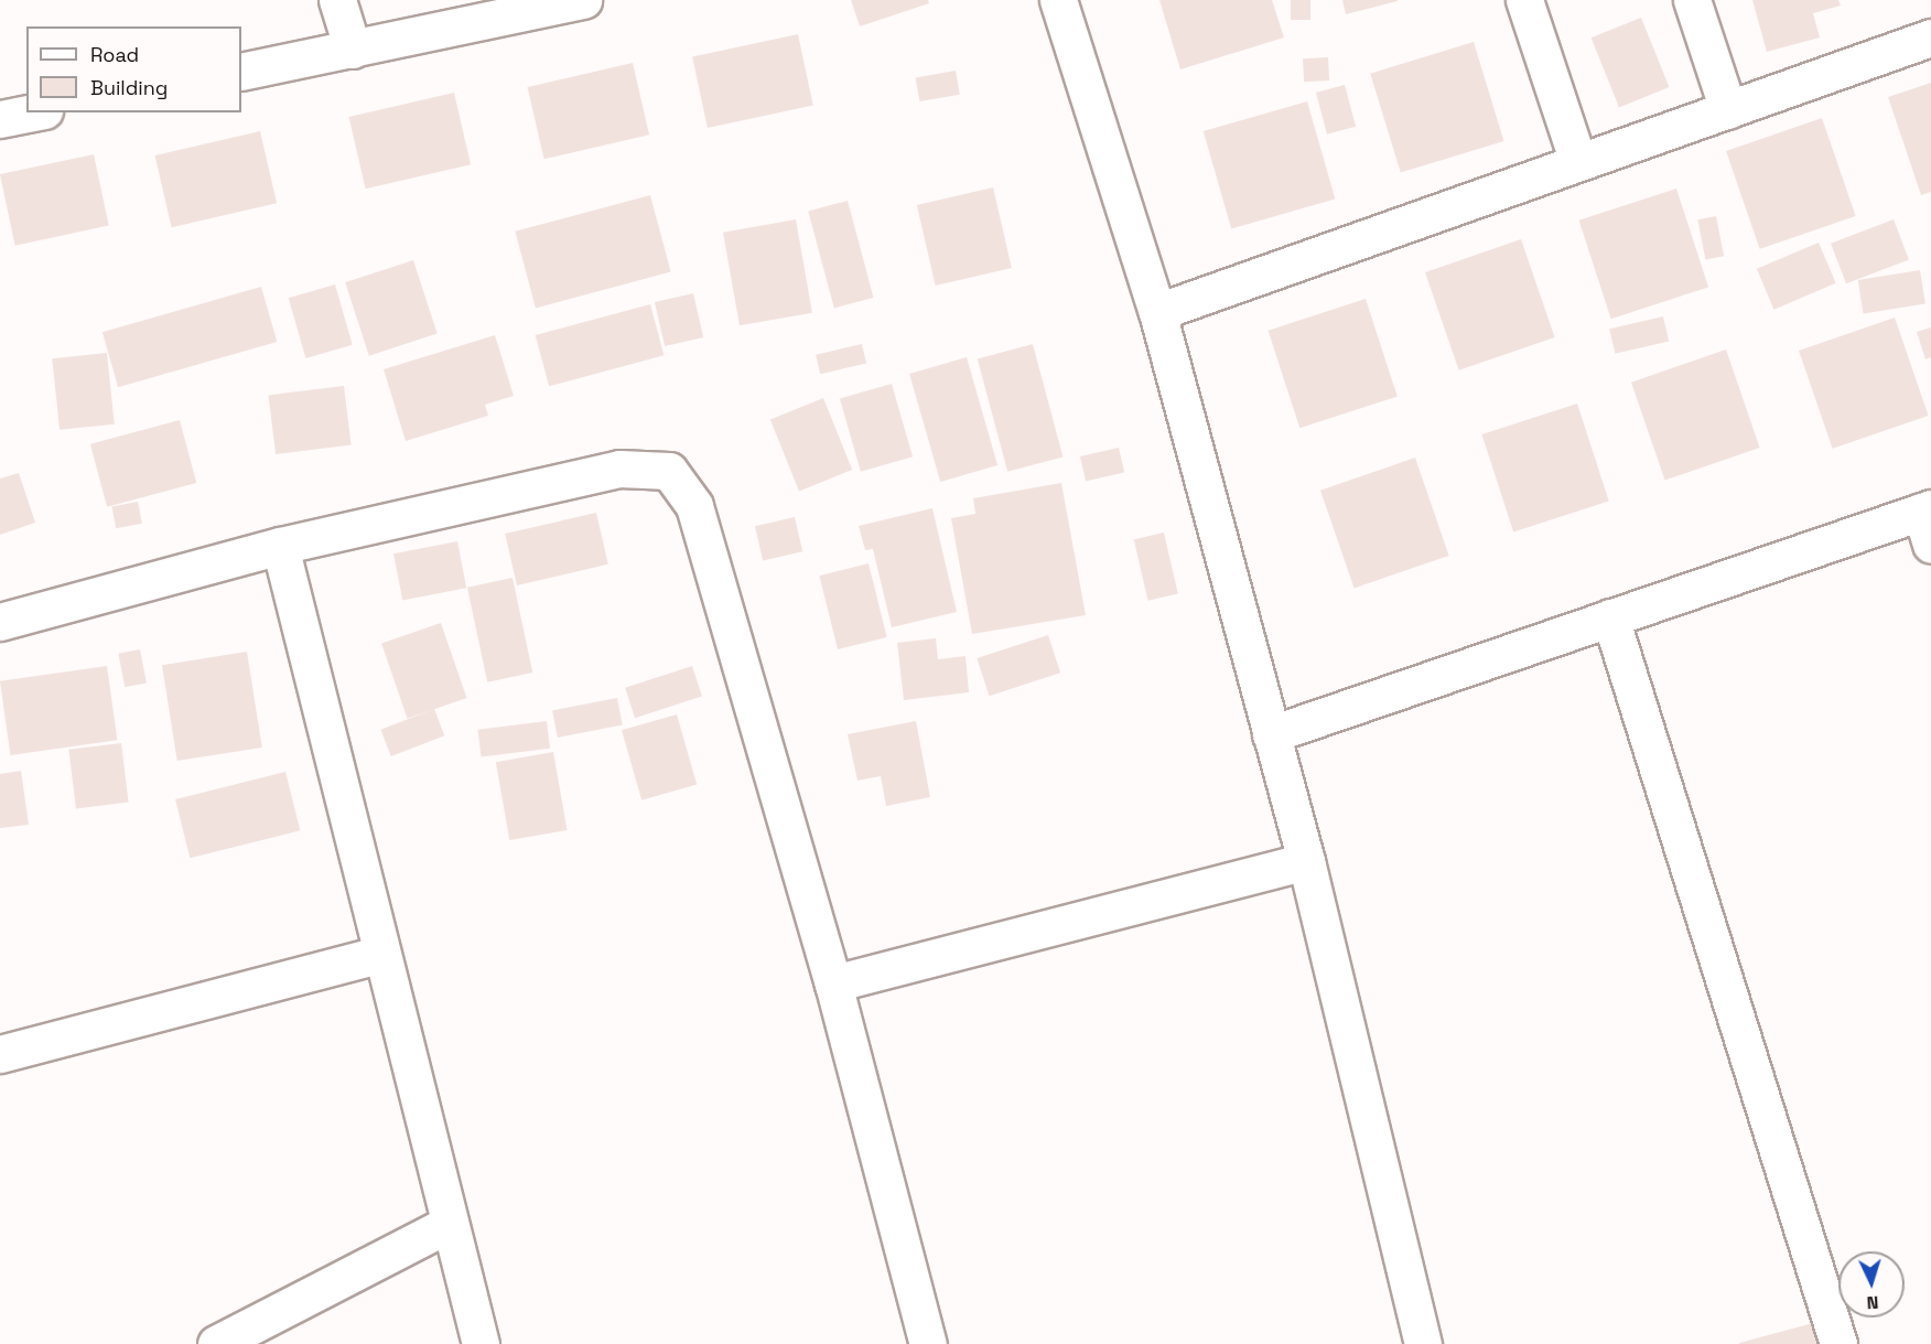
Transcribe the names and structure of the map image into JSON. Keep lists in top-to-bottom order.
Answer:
{
  "legend": ["Road", "Building"],
  "north": "bottom"
}
